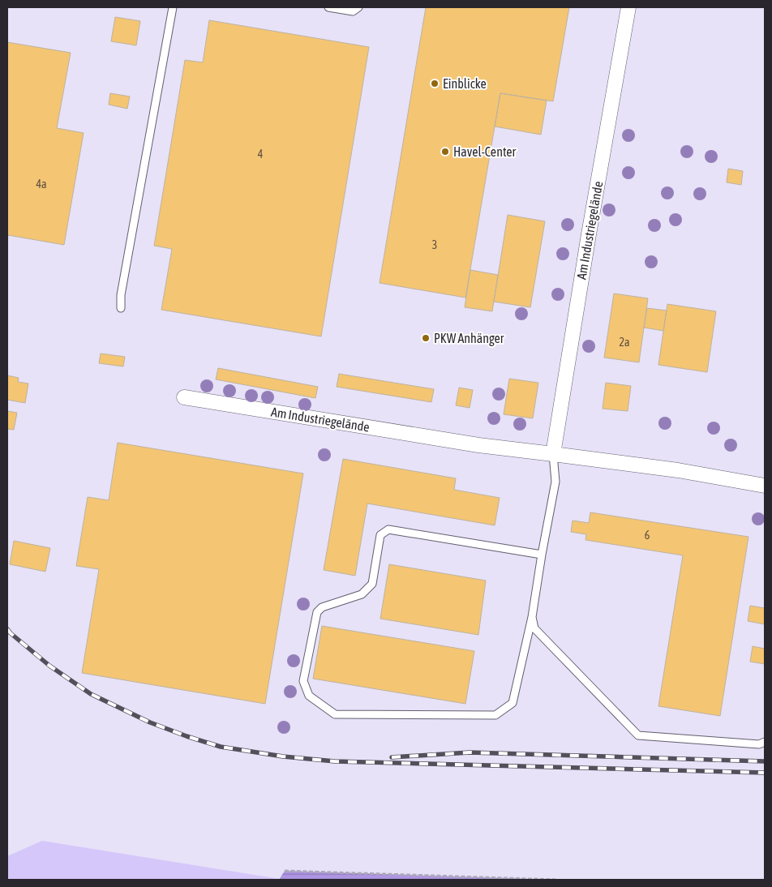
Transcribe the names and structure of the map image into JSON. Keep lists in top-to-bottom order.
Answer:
{
  "streets": {
    "street": ["Am Industriegelände"]
  },
  "places": ["Einblicke", "Havel-Center", "PKW Anhänger"],
  "house_numbers": [
    "4",
    "4a",
    "3",
    "2a",
    "6"
  ]
}
